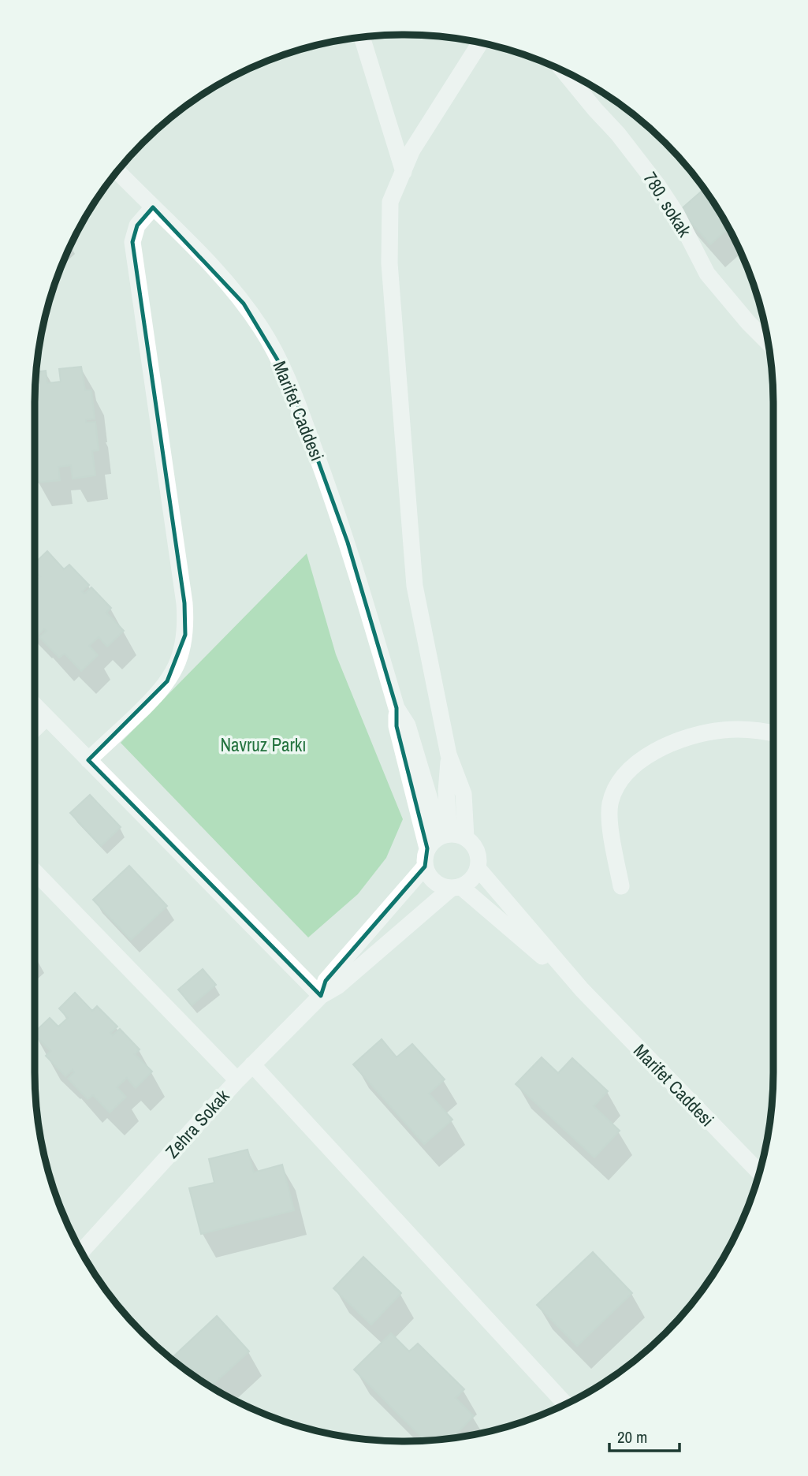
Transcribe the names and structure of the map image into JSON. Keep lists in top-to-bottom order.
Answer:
{
  "streets": {
    "street": ["780. sokak", "Marifet Caddesi", "Zehra Sokak"]
  },
  "parks": ["Navruz Parkı"],
  "scale_bar": "20 m"
}
